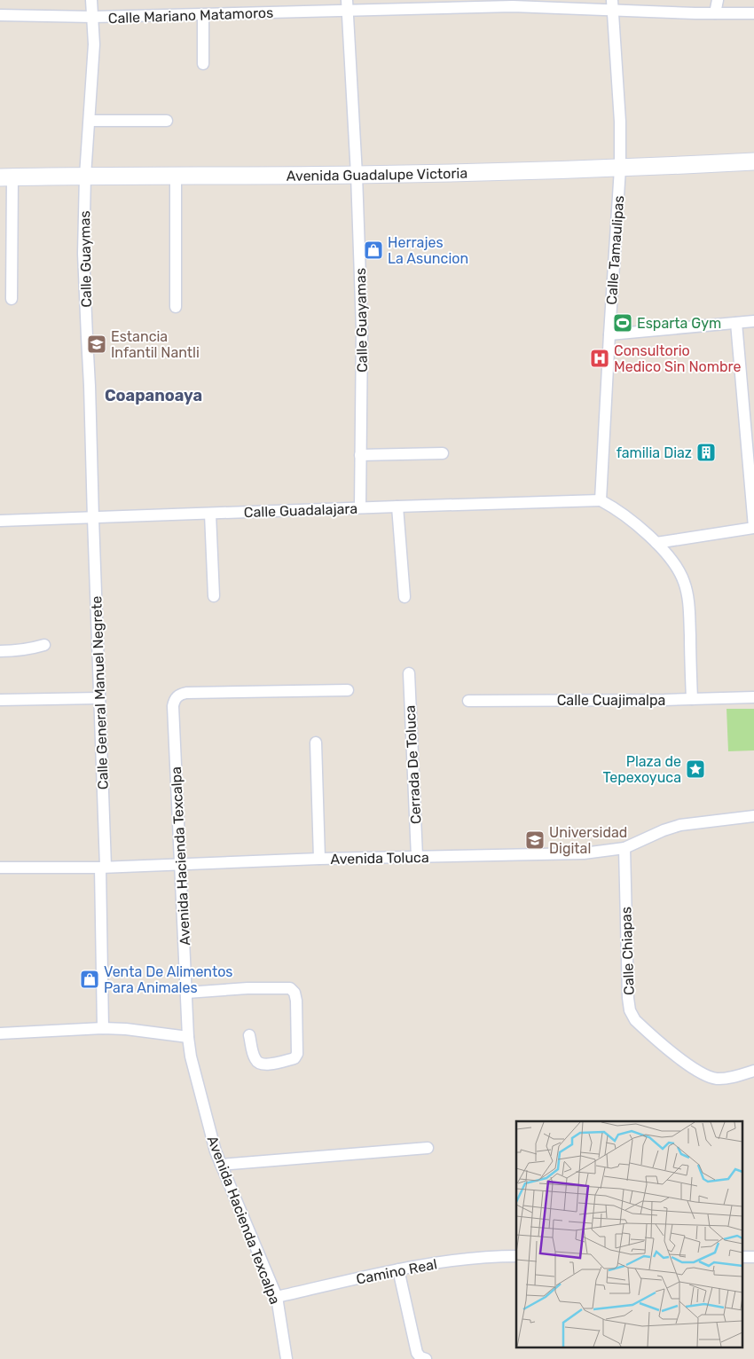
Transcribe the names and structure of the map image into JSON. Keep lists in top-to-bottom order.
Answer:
{
  "streets": {
    "main road": ["Avenida Guadalupe Victoria"],
    "street": [
      "Calle Mariano Matamoros",
      "Calle Tamaulipas",
      "Calle Guaymas",
      "Calle Guayamas",
      "Calle Guadalajara",
      "Calle General Manuel Negrete",
      "Calle Cuajimalpa",
      "Cerrada De Toluca",
      "Avenida Hacienda Texcalpa",
      "Avenida Toluca",
      "Calle Chiapas",
      "Camino Real"
    ]
  },
  "crossings": [
    ["Calle Mariano Matamoros", "Calle Tamaulipas"],
    ["Calle Mariano Matamoros", "Calle Guaymas"],
    ["Calle Mariano Matamoros", "Calle Guayamas"],
    ["Avenida Guadalupe Victoria", "Calle Tamaulipas"],
    ["Avenida Guadalupe Victoria", "Calle Guaymas"],
    ["Avenida Guadalupe Victoria", "Calle Guayamas"],
    ["Calle Tamaulipas", "Calle Guadalajara"],
    ["Calle Guaymas", "Calle Guadalajara"],
    ["Calle Guaymas", "Calle General Manuel Negrete"],
    ["Calle Guayamas", "Calle Guadalajara"],
    ["Calle Guadalajara", "Calle General Manuel Negrete"],
    ["Calle General Manuel Negrete", "Avenida Toluca"],
    ["Cerrada De Toluca", "Avenida Toluca"],
    ["Avenida Hacienda Texcalpa", "Avenida Toluca"],
    ["Avenida Hacienda Texcalpa", "Camino Real"],
    ["Avenida Toluca", "Calle Chiapas"]
  ],
  "districts": ["Coapanoaya"],
  "places": {
    "shop": ["Herrajes La Asuncion", "Venta De Alimentos Para Animales"],
    "sports": ["Esparta Gym"],
    "school or university": ["Estancia Infantil Nantli", "Universidad Digital"],
    "hospital": ["Consultorio Medico Sin Nombre"],
    "building": ["familia Diaz"],
    "place": ["Plaza de Tepexoyuca"]
  }
}
